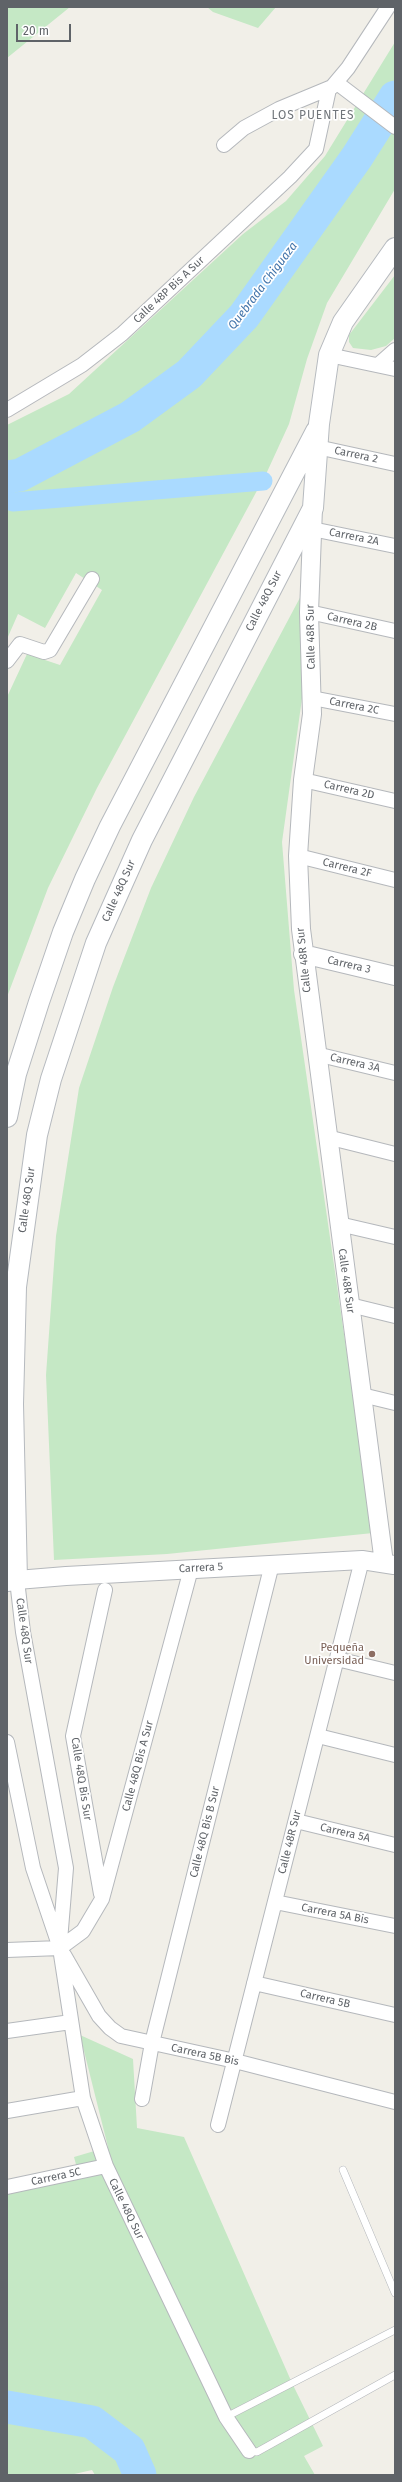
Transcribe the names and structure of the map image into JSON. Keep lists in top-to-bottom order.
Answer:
{
  "streets": {
    "main road": ["Calle 48Q Sur", "Calle 48R Sur"],
    "street": [
      "Calle 48P Bis A Sur",
      "Carrera 2",
      "Carrera 2A",
      "Carrera 2B",
      "Carrera 2C",
      "Carrera 2D",
      "Carrera 2F",
      "Carrera 3",
      "Carrera 3A",
      "Carrera 5",
      "Calle 48Q Bis A Sur",
      "Calle 48Q Bis Sur",
      "Calle 48Q Bis B Sur",
      "Carrera 5A",
      "Carrera 5A Bis",
      "Carrera 5B",
      "Carrera 5B Bis",
      "Carrera 5C"
    ]
  },
  "crossings": [
    ["Carrera 2", "Calle 48R Sur"],
    ["Carrera 2A", "Calle 48R Sur"],
    ["Calle 48Q Sur", "Calle 48R Sur"],
    ["Calle 48Q Sur", "Carrera 5"],
    ["Calle 48Q Sur", "Calle 48Q Bis A Sur"],
    ["Calle 48Q Sur", "Carrera 5B Bis"],
    ["Calle 48Q Sur", "Carrera 5C"],
    ["Carrera 2B", "Calle 48R Sur"],
    ["Calle 48R Sur", "Carrera 2C"],
    ["Calle 48R Sur", "Carrera 2D"],
    ["Calle 48R Sur", "Carrera 2F"],
    ["Calle 48R Sur", "Carrera 3"],
    ["Calle 48R Sur", "Carrera 3A"],
    ["Calle 48R Sur", "Carrera 5"],
    ["Calle 48R Sur", "Carrera 5A"],
    ["Calle 48R Sur", "Carrera 5A Bis"],
    ["Calle 48R Sur", "Carrera 5B"],
    ["Calle 48R Sur", "Carrera 5B Bis"],
    ["Carrera 5", "Calle 48Q Bis A Sur"],
    ["Carrera 5", "Calle 48Q Bis B Sur"],
    ["Calle 48Q Bis A Sur", "Calle 48Q Bis Sur"],
    ["Calle 48Q Bis A Sur", "Carrera 5B Bis"],
    ["Calle 48Q Bis B Sur", "Carrera 5B Bis"]
  ],
  "districts": ["LOS PUENTES"],
  "water": ["Quebrada Chiguaza"],
  "places": ["Pequeña Universidad"],
  "scale_bar": "20 m"
}
